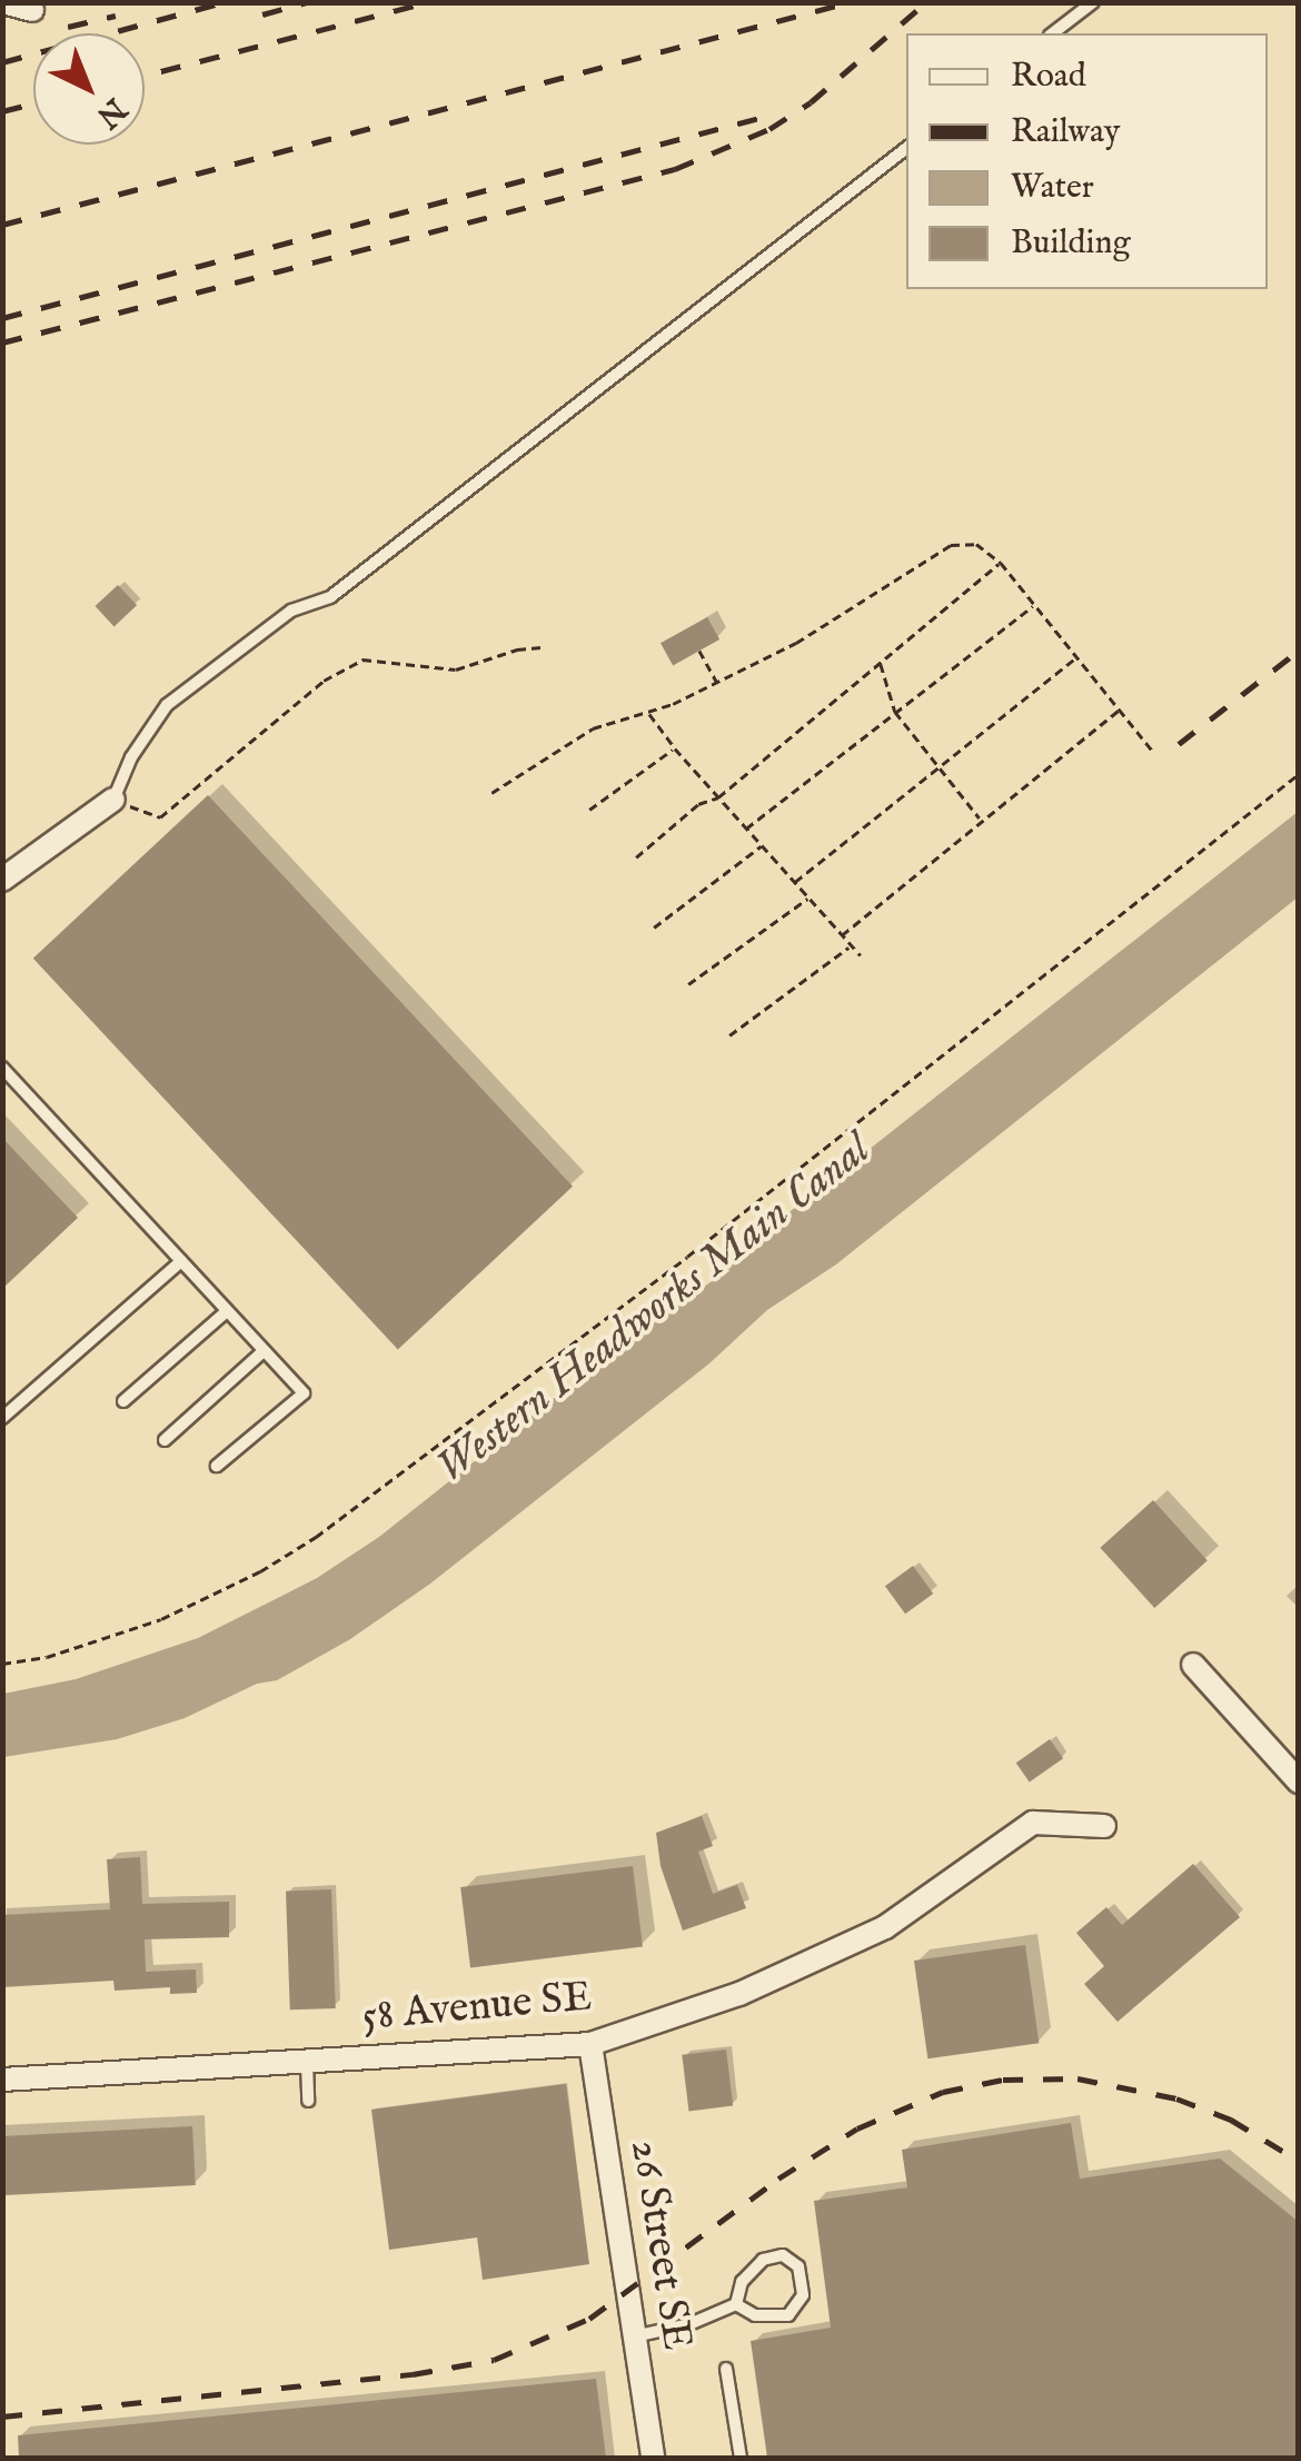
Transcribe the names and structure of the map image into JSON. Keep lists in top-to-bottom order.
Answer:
{
  "streets": {
    "street": ["58 Avenue SE", "26 Street SE"]
  },
  "crossings": [
    ["58 Avenue SE", "26 Street SE"]
  ],
  "water": ["Western Headworks Main Canal"],
  "legend": [
    "Road",
    "Railway",
    "Water",
    "Building"
  ],
  "north": "bottom right"
}
